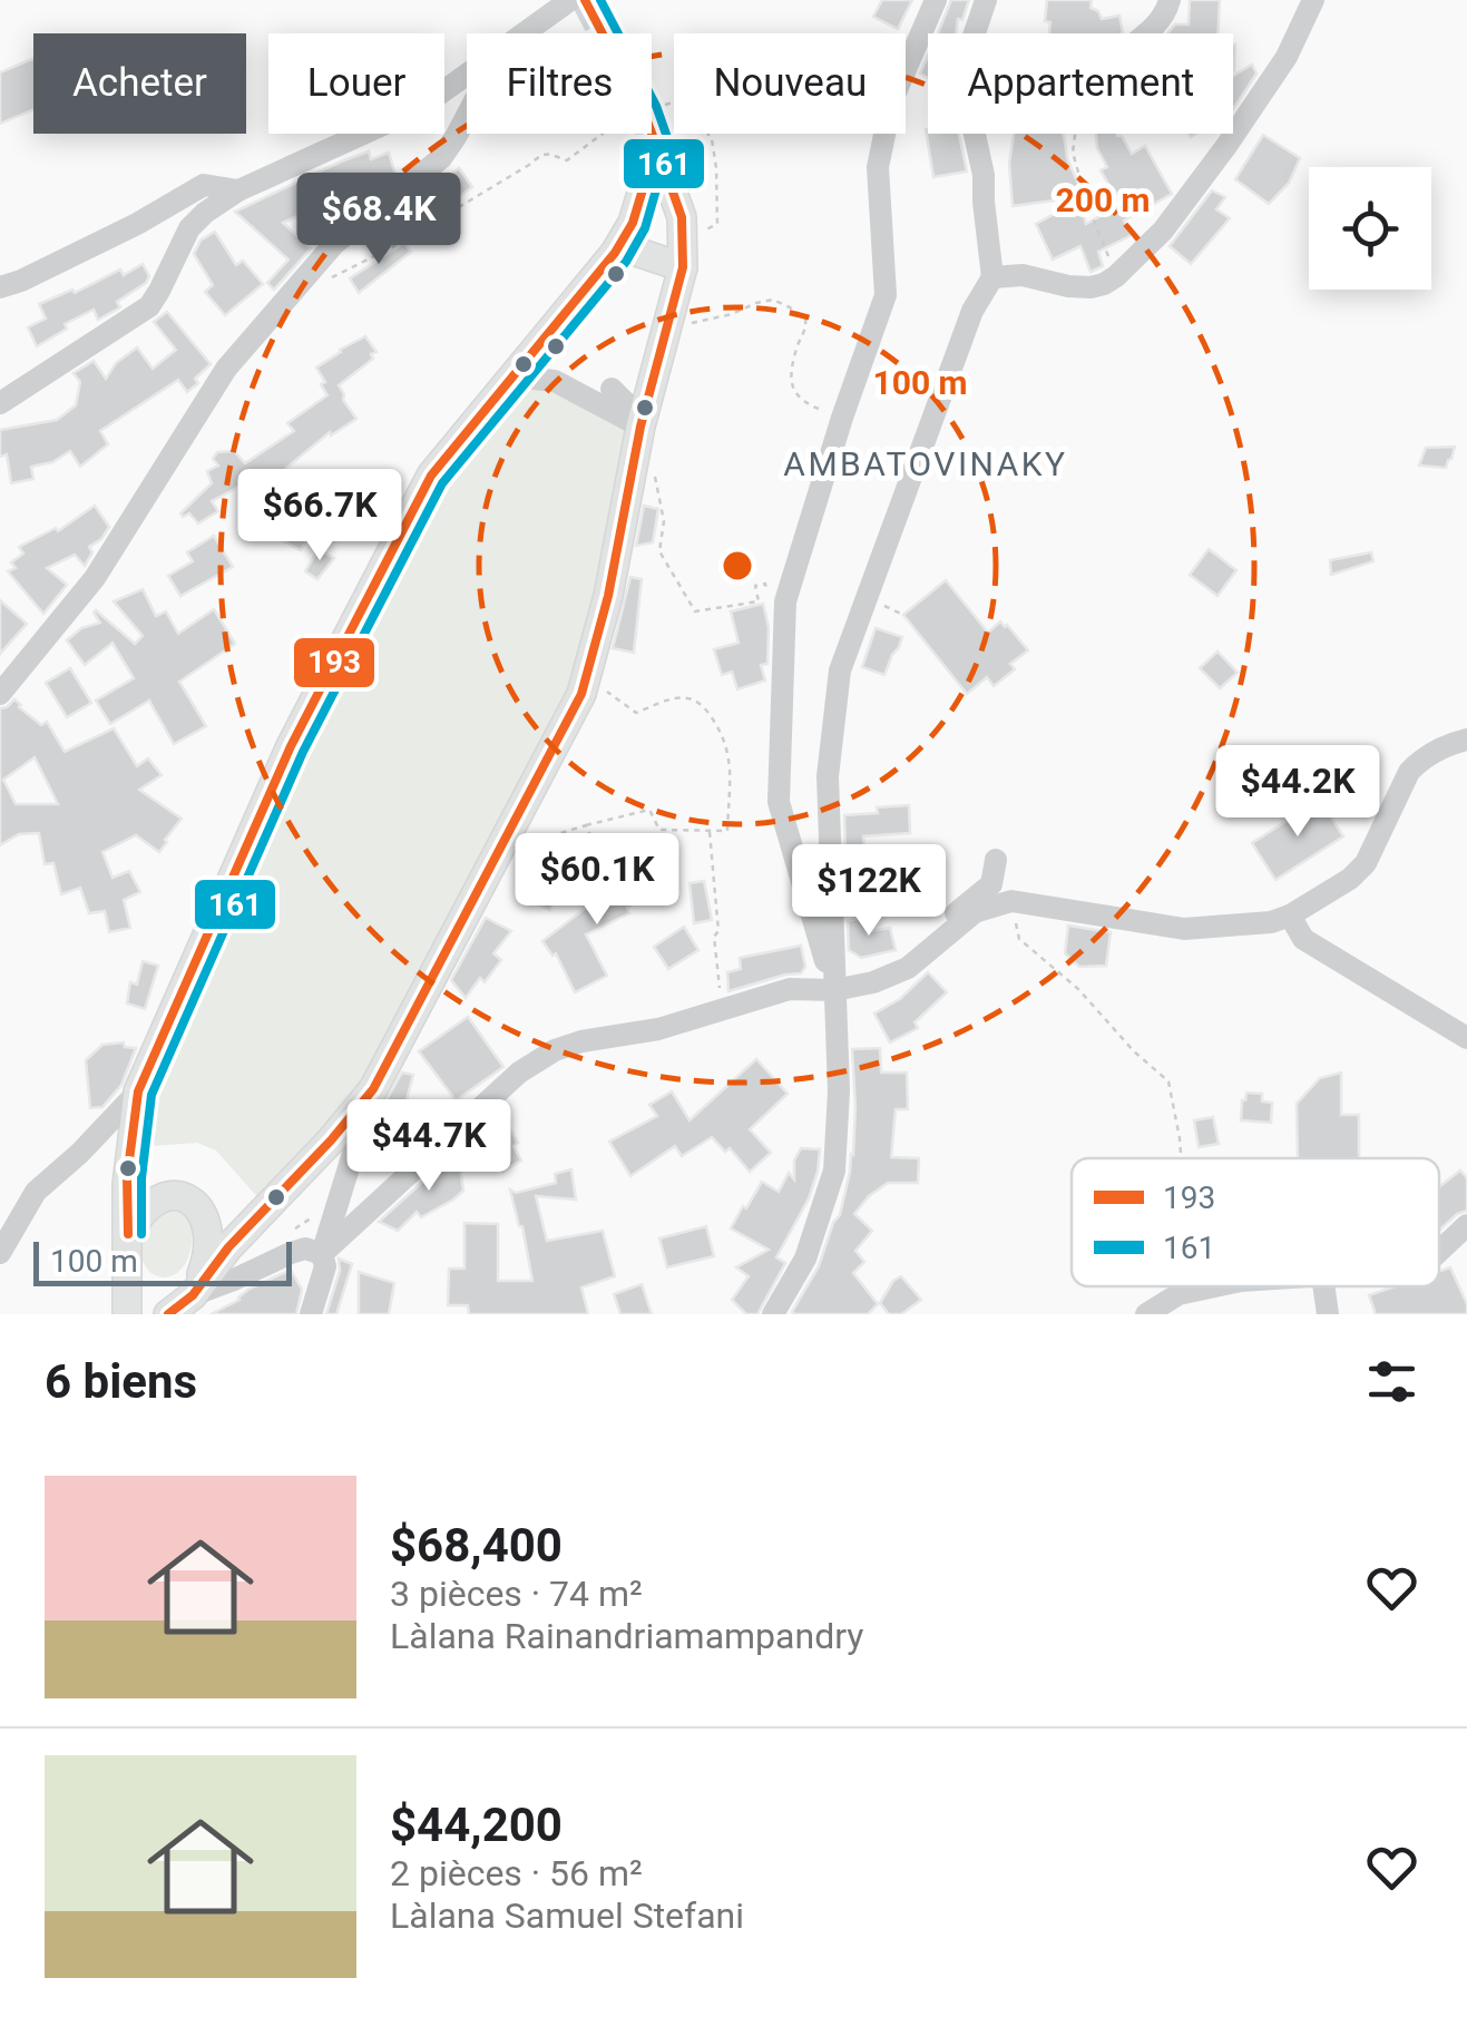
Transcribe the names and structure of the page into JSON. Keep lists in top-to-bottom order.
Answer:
{
  "districts": ["AMBATOVINAKY"],
  "lines": ["transit line 193", "transit line 161"],
  "legend": ["193", "161"],
  "scale_bar": "100 m",
  "page": {
    "chip": [
      "Acheter",
      "Louer",
      "Filtres",
      "Nouveau",
      "Appartement"
    ],
    "price": [
      "$68.4K",
      "$66.7K",
      "$44.2K",
      "$60.1K",
      "$122K",
      "$44.7K"
    ],
    "scale": "100 m",
    "heading": "6 biens",
    "list": [
      {
        "name": "$68,400",
        "note": "3 pièces · 74 m² · Làlana Rainandriamampandry"
      },
      {
        "name": "$44,200",
        "note": "2 pièces · 56 m² · Làlana Samuel Stefani"
      }
    ]
  },
  "rings": ["200 m", "100 m"]
}
